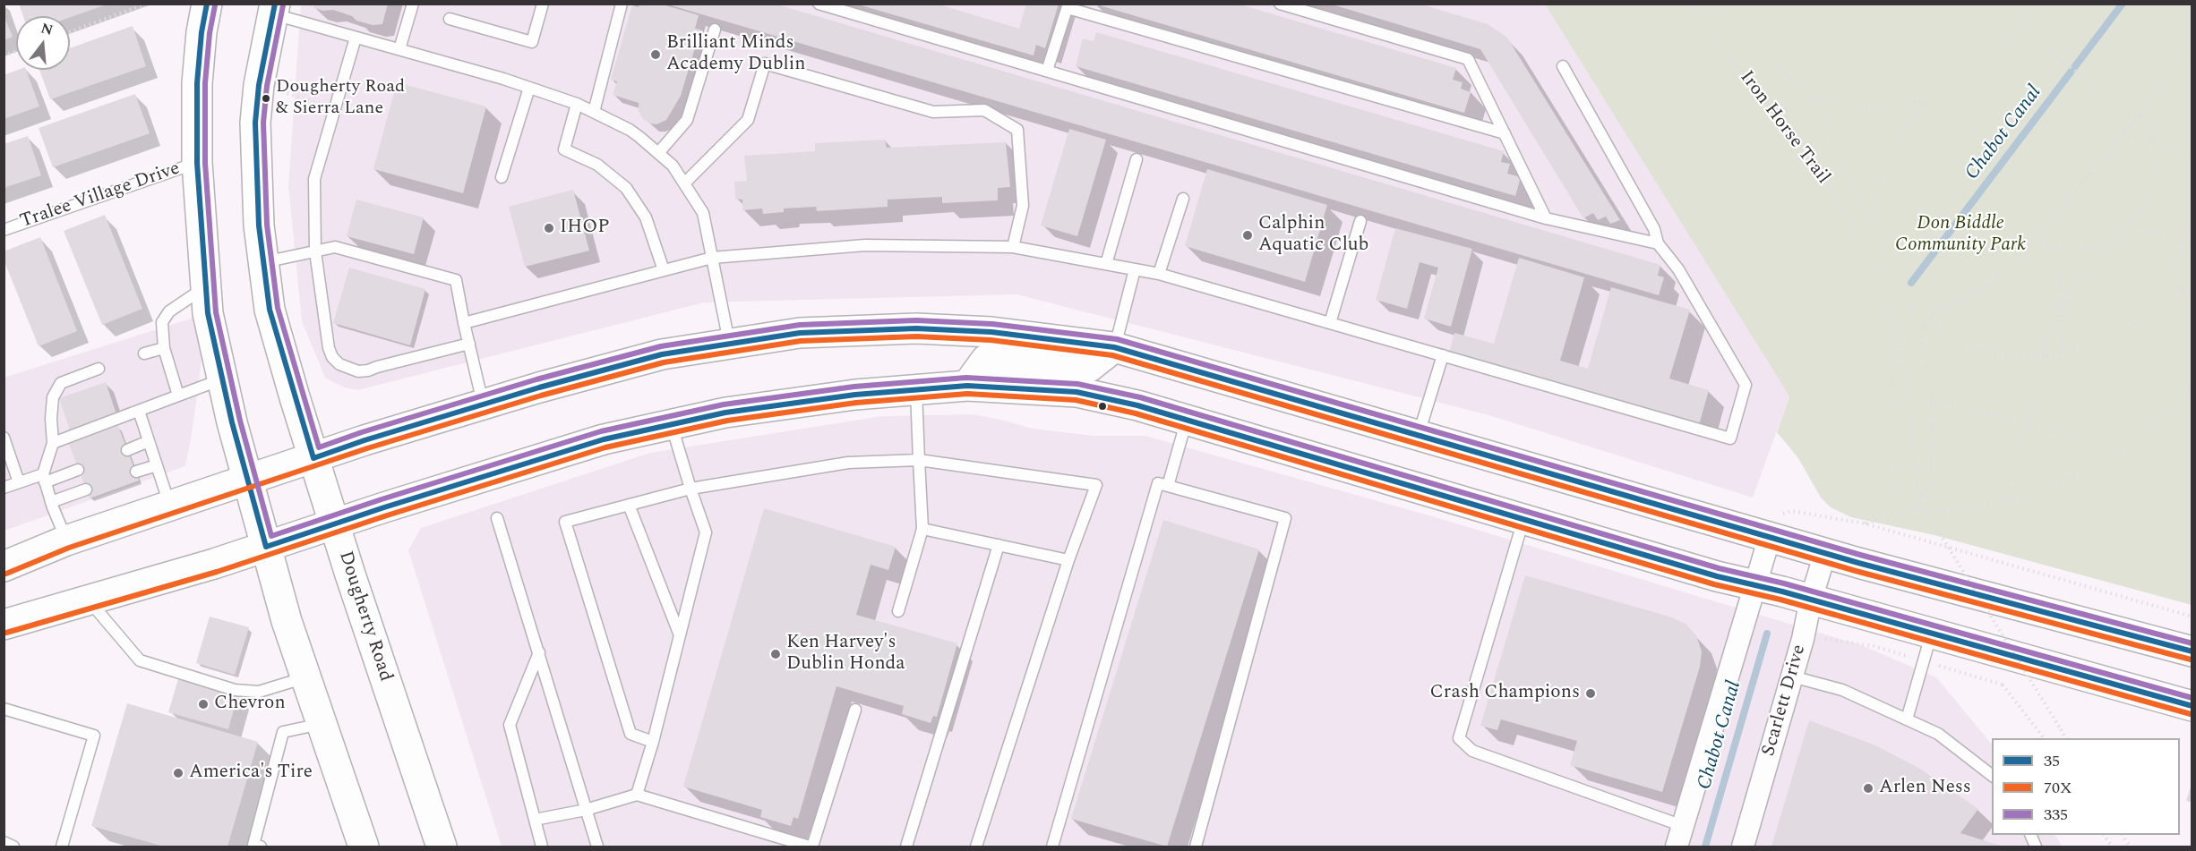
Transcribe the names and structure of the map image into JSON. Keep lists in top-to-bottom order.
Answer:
{
  "streets": {
    "main road": ["Dougherty Road"],
    "street": ["Scarlett Drive"],
    "lane": ["Tralee Village Drive"],
    "path": ["Iron Horse Trail"]
  },
  "water": ["Chabot Canal"],
  "parks": ["Don Biddle Community Park"],
  "places": [
    "Brilliant Minds Academy Dublin",
    "Dougherty Road & Sierra Lane",
    "IHOP",
    "Calphin Aquatic Club",
    "Ken Harvey's Dublin Honda",
    "Crash Champions",
    "Chevron",
    "America's Tire",
    "Arlen Ness"
  ],
  "lines": ["transit line 35", "transit line 335", "transit line 70X"],
  "legend": ["35", "70X", "335"],
  "north": "top"
}
